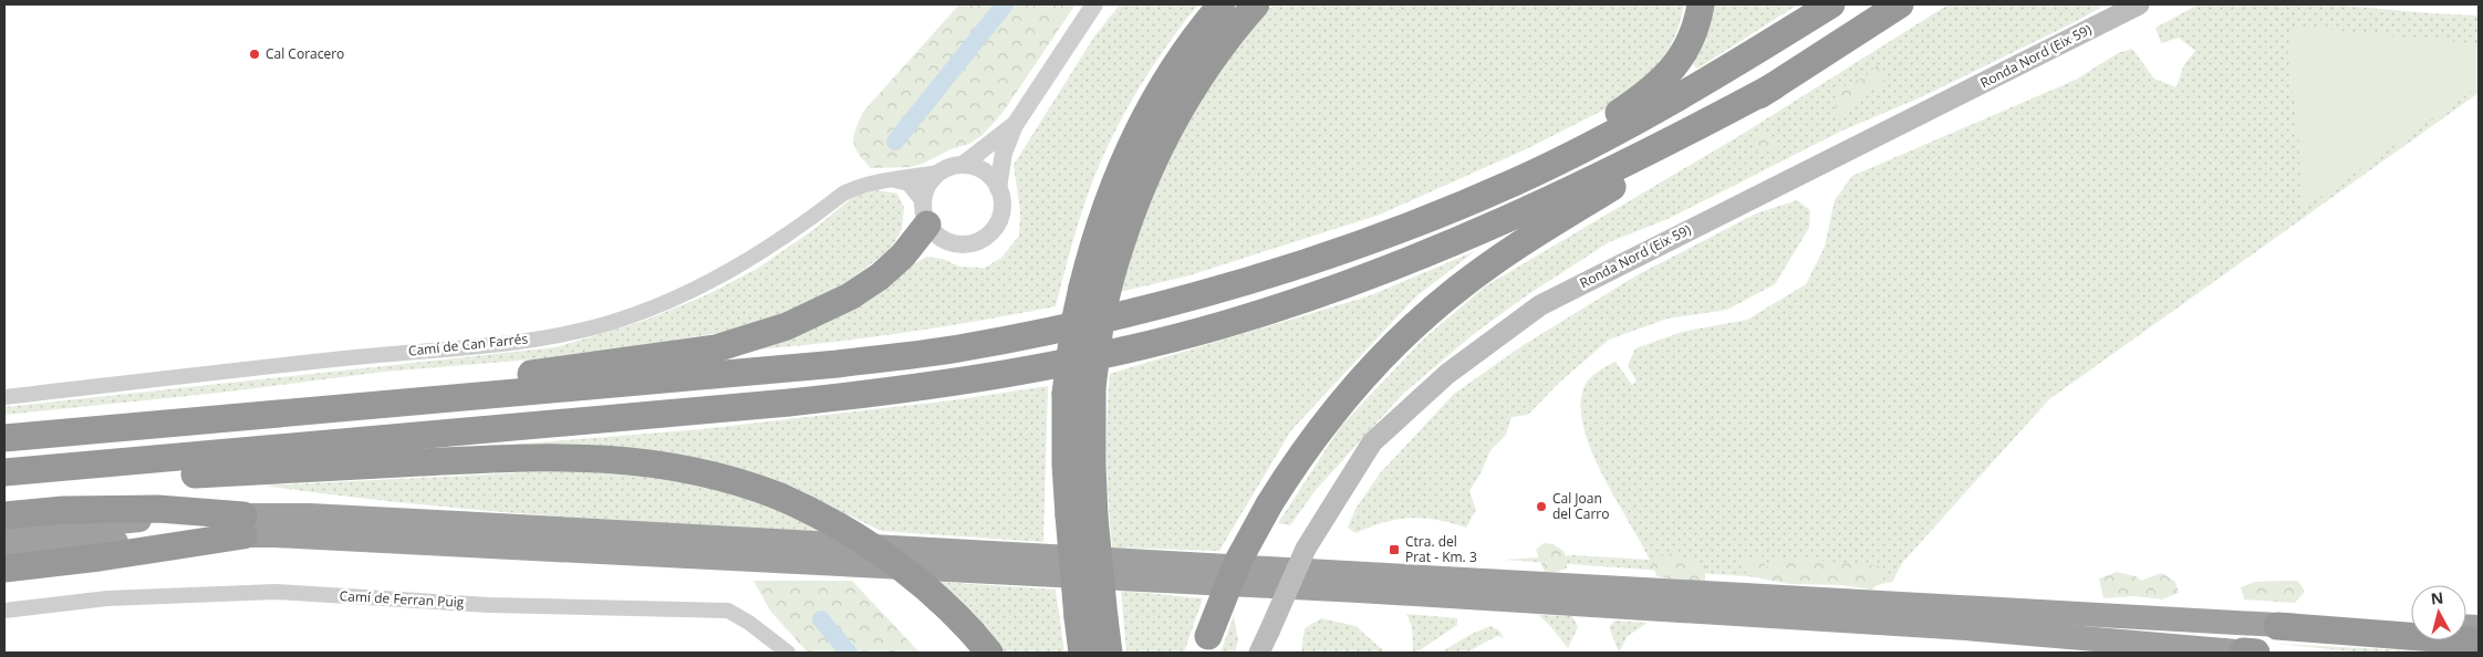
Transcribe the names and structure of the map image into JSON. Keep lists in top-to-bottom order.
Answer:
{
  "streets": {
    "main road": ["Ronda Nord (Eix 59)"],
    "street": ["Camí de Can Farrés", "Camí de Ferran Puig"]
  },
  "places": {
    "other": ["Cal Coracero", "Cal Joan del Carro"],
    "transit": ["Ctra. del Prat - Km. 3"]
  },
  "north": "top"
}
